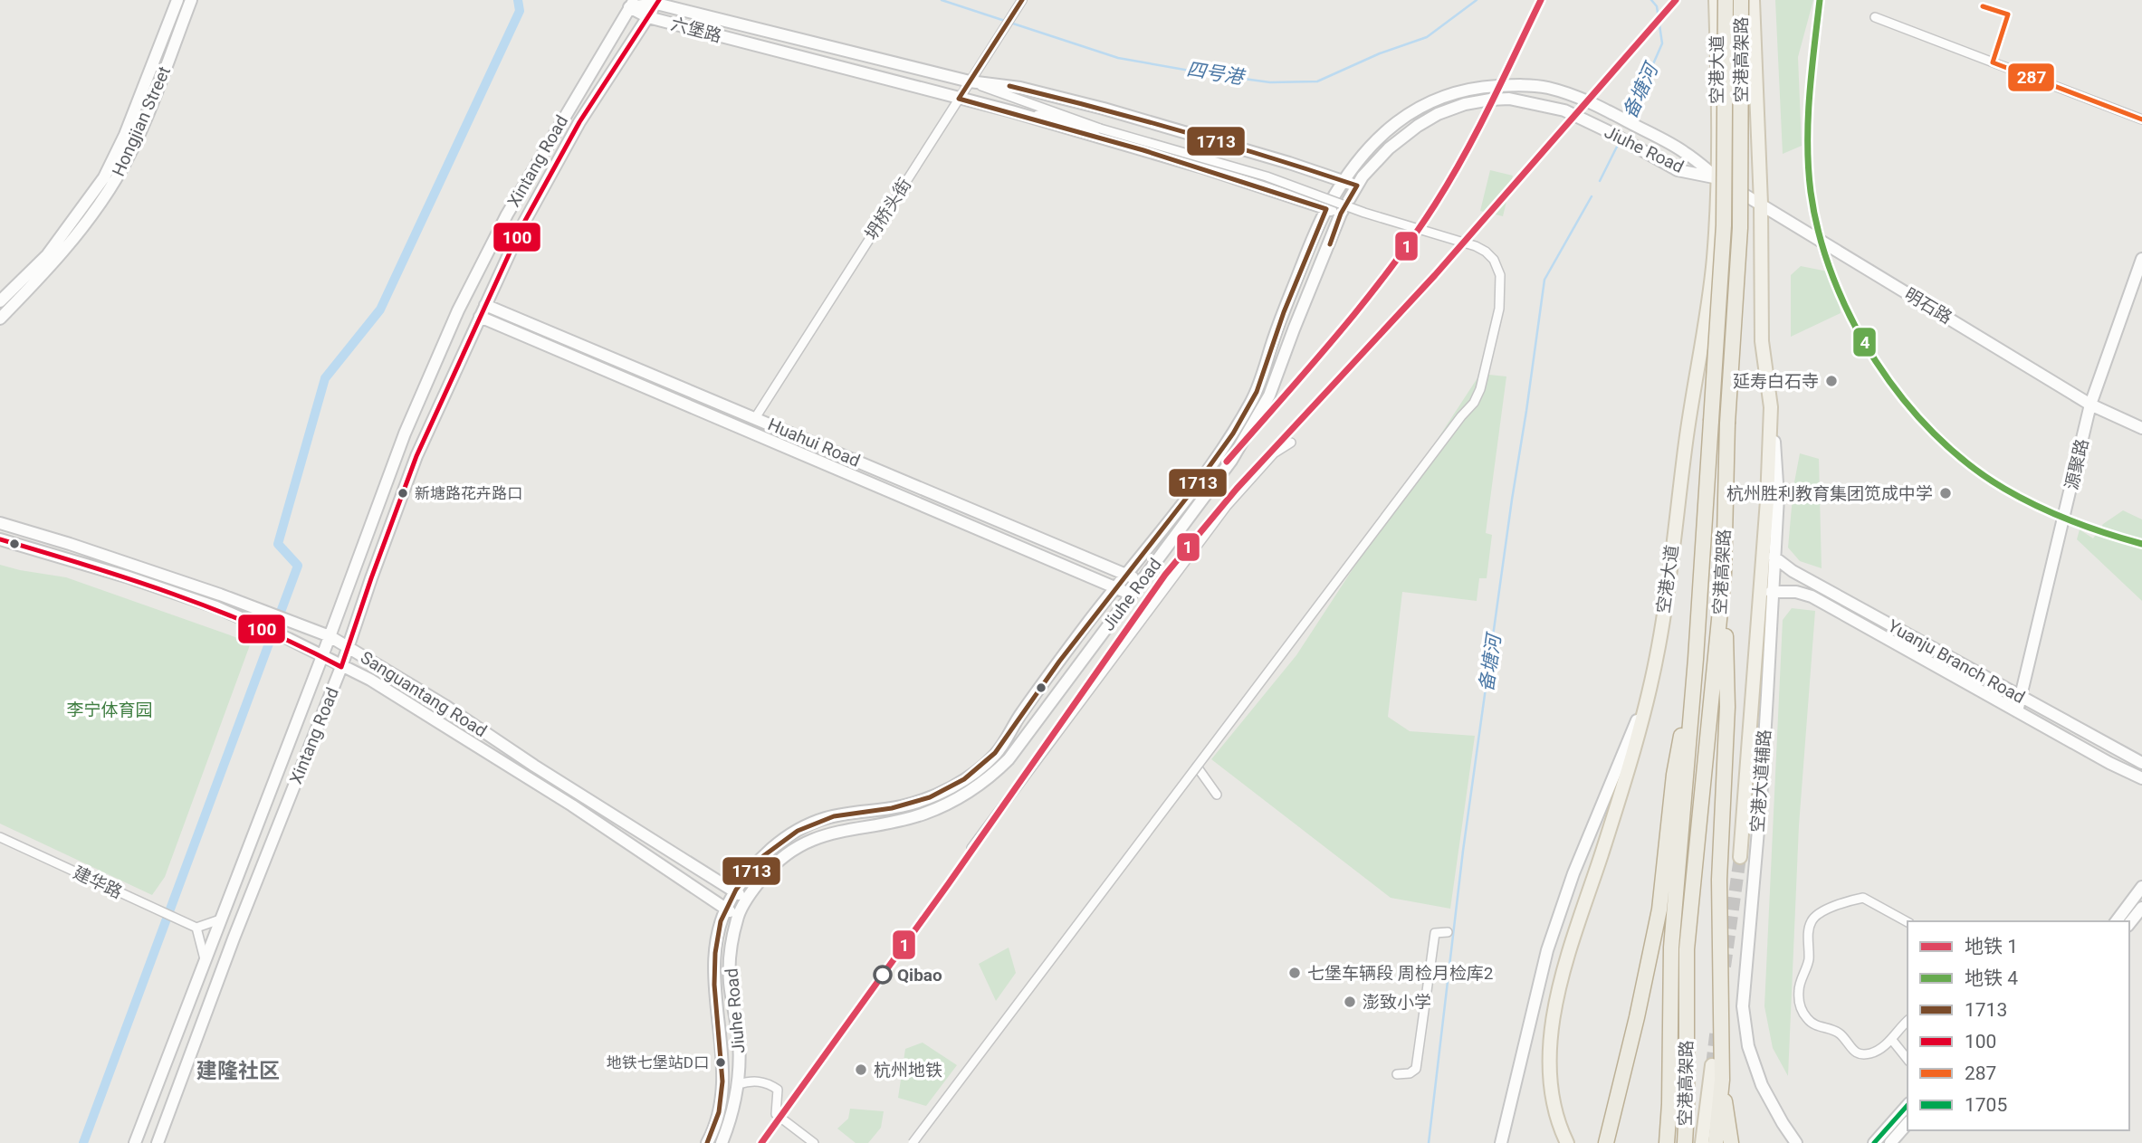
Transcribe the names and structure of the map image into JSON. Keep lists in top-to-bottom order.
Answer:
{
  "streets": {
    "highway": ["空港高架路"],
    "main road": ["空港大道"],
    "street": [
      "六堡路",
      "Hongjian Street",
      "Jiuhe Road",
      "Xintang Road",
      "坍桥头街",
      "明石路",
      "Huahui Road",
      "源聚路",
      "Yuanju Branch Road",
      "Sanguantang Road",
      "空港大道辅路",
      "建华路"
    ]
  },
  "crossings": [
    ["六堡路", "Jiuhe Road"],
    ["六堡路", "Xintang Road"],
    ["六堡路", "坍桥头街"],
    ["空港大道", "Jiuhe Road"],
    ["空港大道", "明石路"],
    ["Jiuhe Road", "明石路"],
    ["Jiuhe Road", "Huahui Road"],
    ["Jiuhe Road", "Sanguantang Road"],
    ["Xintang Road", "Huahui Road"],
    ["Xintang Road", "Sanguantang Road"],
    ["坍桥头街", "Huahui Road"],
    ["明石路", "源聚路"],
    ["源聚路", "Yuanju Branch Road"],
    ["Yuanju Branch Road", "空港大道辅路"]
  ],
  "districts": ["建隆社区"],
  "water": ["四号港", "备塘河"],
  "parks": ["李宁体育园"],
  "places": [
    "延寿白石寺",
    "新塘路花卉路口",
    "杭州胜利教育集团笕成中学",
    "七堡车辆段 周检月检库2",
    "Qibao",
    "澎致小学",
    "地铁七堡站D口",
    "杭州地铁"
  ],
  "lines": [
    "metro line 1",
    "metro line 4",
    "transit line 1713",
    "transit line 100",
    "transit line 287",
    "transit line 1705"
  ],
  "legend": [
    "地铁 1",
    "地铁 4",
    "1713",
    "100",
    "287",
    "1705"
  ]
}
